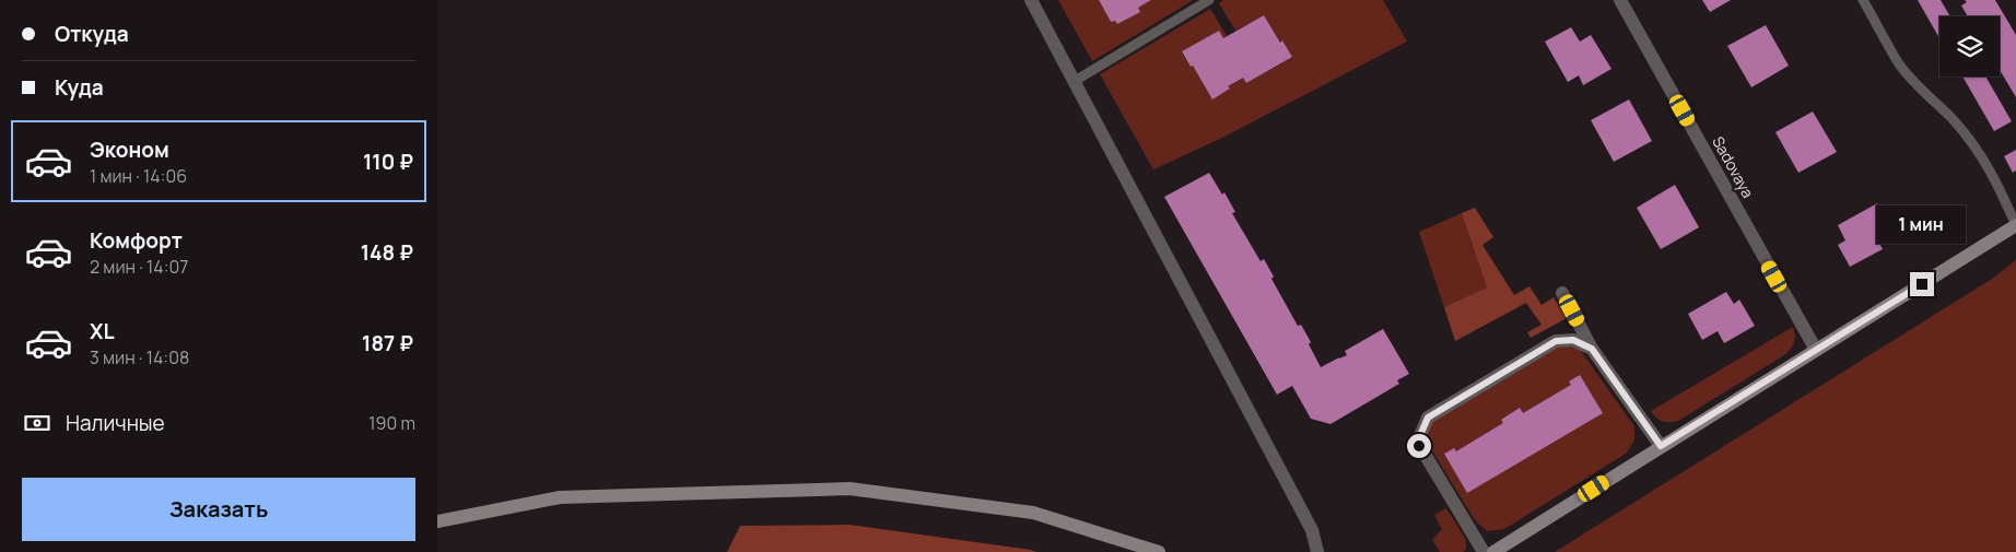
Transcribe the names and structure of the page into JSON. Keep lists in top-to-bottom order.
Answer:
{
  "streets": {
    "street": ["Sadovaya"]
  },
  "page": {
    "banner": ["Откуда", "Куда"],
    "list": [
      {
        "name": "Эконом",
        "note": "1 мин · 14:06",
        "value": "110 ₽"
      },
      {
        "name": "Комфорт",
        "note": "2 мин · 14:07",
        "value": "148 ₽"
      },
      {
        "name": "XL",
        "note": "3 мин · 14:08",
        "value": "187 ₽"
      }
    ],
    "bubble": "1 мин",
    "pay": ["Наличные", "190 m"],
    "buttons": "Заказать"
  }
}
